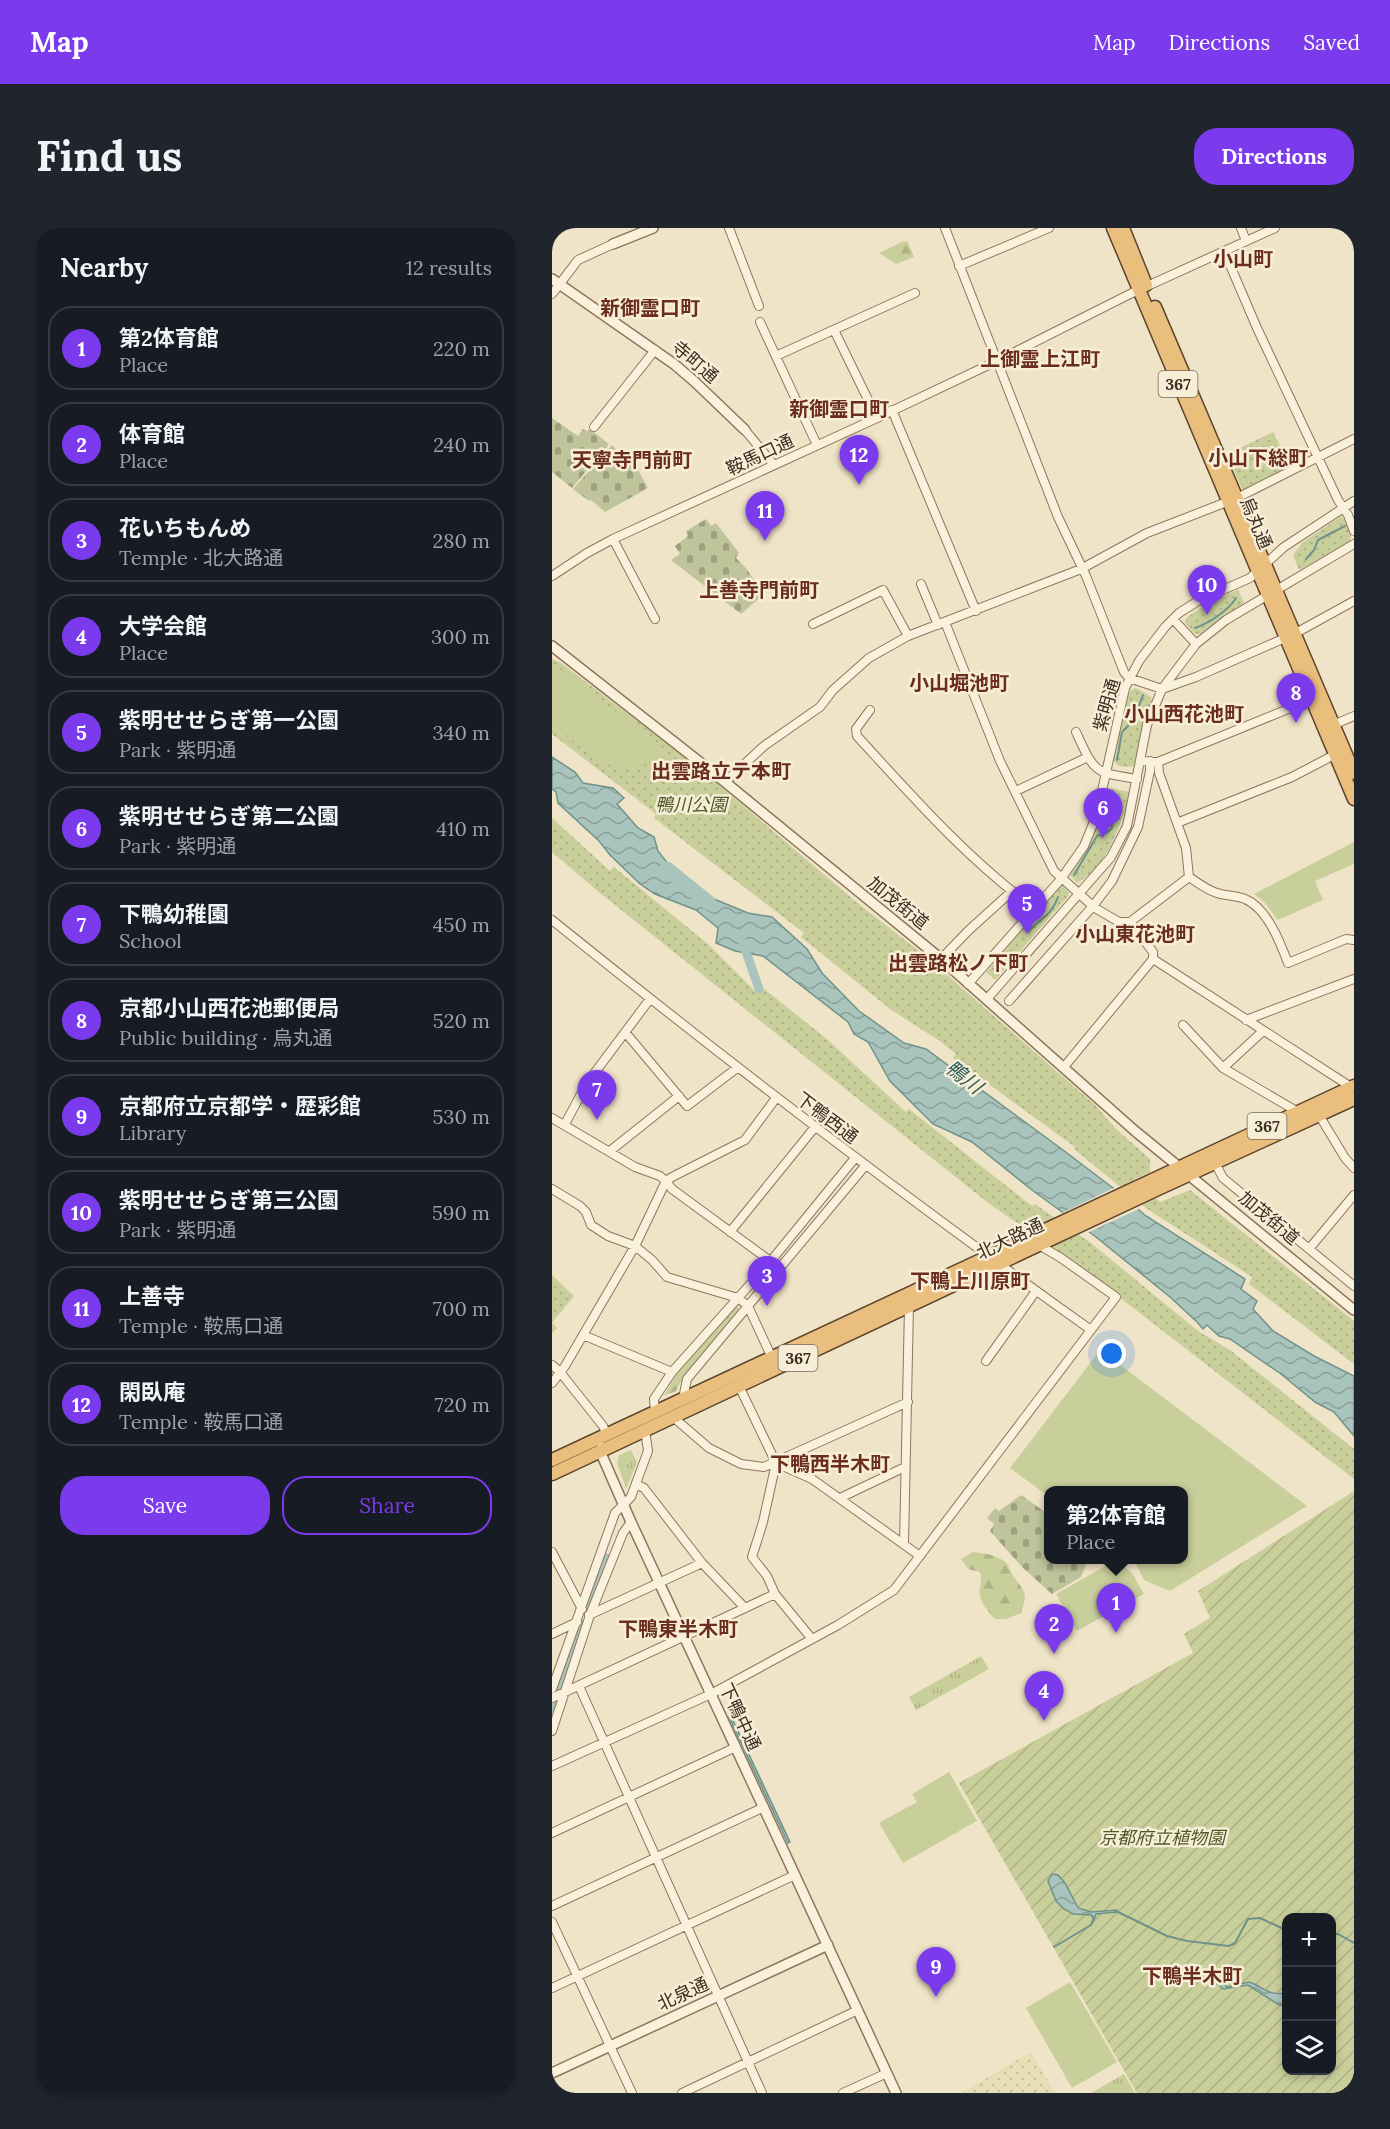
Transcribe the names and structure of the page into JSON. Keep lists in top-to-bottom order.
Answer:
{
  "streets": {
    "highway": ["367", "烏丸通", "北大路通"],
    "street": [
      "寺町通",
      "鞍馬口通",
      "紫明通",
      "加茂街道",
      "下鴨西通",
      "下鴨中通",
      "北泉通"
    ]
  },
  "crossings": [
    ["寺町通", "鞍馬口通"],
    ["鞍馬口通", "烏丸通"],
    ["烏丸通", "紫明通"],
    ["紫明通", "加茂街道"],
    ["加茂街道", "北大路通"],
    ["下鴨西通", "北大路通"],
    ["北大路通", "下鴨中通"],
    ["下鴨中通", "北泉通"]
  ],
  "districts": [
    "小山町",
    "新御霊口町",
    "上御霊上江町",
    "新御霊口町",
    "小山下総町",
    "天寧寺門前町",
    "上善寺門前町",
    "小山堀池町",
    "小山西花池町",
    "出雲路立テ本町",
    "小山東花池町",
    "出雲路松ノ下町",
    "下鴨上川原町",
    "下鴨西半木町",
    "下鴨東半木町",
    "下鴨半木町"
  ],
  "water": ["鴨川"],
  "parks": ["鴨川公園", "京都府立植物園"],
  "page": {
    "header": "Map",
    "nav": ["Map", "Directions", "Saved"],
    "buttons": [
      "Directions",
      ["Save", "Share"]
    ],
    "title": "Find us",
    "heading": ["Nearby", "12 results"],
    "list": [
      {
        "mark": "1",
        "name": "第2体育館",
        "note": "Place",
        "value": "220 m"
      },
      {
        "mark": "2",
        "name": "体育館",
        "note": "Place",
        "value": "240 m"
      },
      {
        "mark": "3",
        "name": "花いちもんめ",
        "note": "Temple · 北大路通",
        "value": "280 m"
      },
      {
        "mark": "4",
        "name": "大学会館",
        "note": "Place",
        "value": "300 m"
      },
      {
        "mark": "5",
        "name": "紫明せせらぎ第一公園",
        "note": "Park · 紫明通",
        "value": "340 m"
      },
      {
        "mark": "6",
        "name": "紫明せせらぎ第二公園",
        "note": "Park · 紫明通",
        "value": "410 m"
      },
      {
        "mark": "7",
        "name": "下鴨幼稚園",
        "note": "School",
        "value": "450 m"
      },
      {
        "mark": "8",
        "name": "京都小山西花池郵便局",
        "note": "Public building · 烏丸通",
        "value": "520 m"
      },
      {
        "mark": "9",
        "name": "京都府立京都学・歴彩館",
        "note": "Library",
        "value": "530 m"
      },
      {
        "mark": "10",
        "name": "紫明せせらぎ第三公園",
        "note": "Park · 紫明通",
        "value": "590 m"
      },
      {
        "mark": "11",
        "name": "上善寺",
        "note": "Temple · 鞍馬口通",
        "value": "700 m"
      },
      {
        "mark": "12",
        "name": "閑臥庵",
        "note": "Temple · 鞍馬口通",
        "value": "720 m"
      }
    ],
    "pins": [
      "12",
      "11",
      "10",
      "8",
      "6",
      "5",
      "7",
      "3",
      "1",
      "2",
      "4",
      "9"
    ],
    "popup": ["第2体育館", "Place"],
    "map_buttons": ["+", "−"]
  }
}
